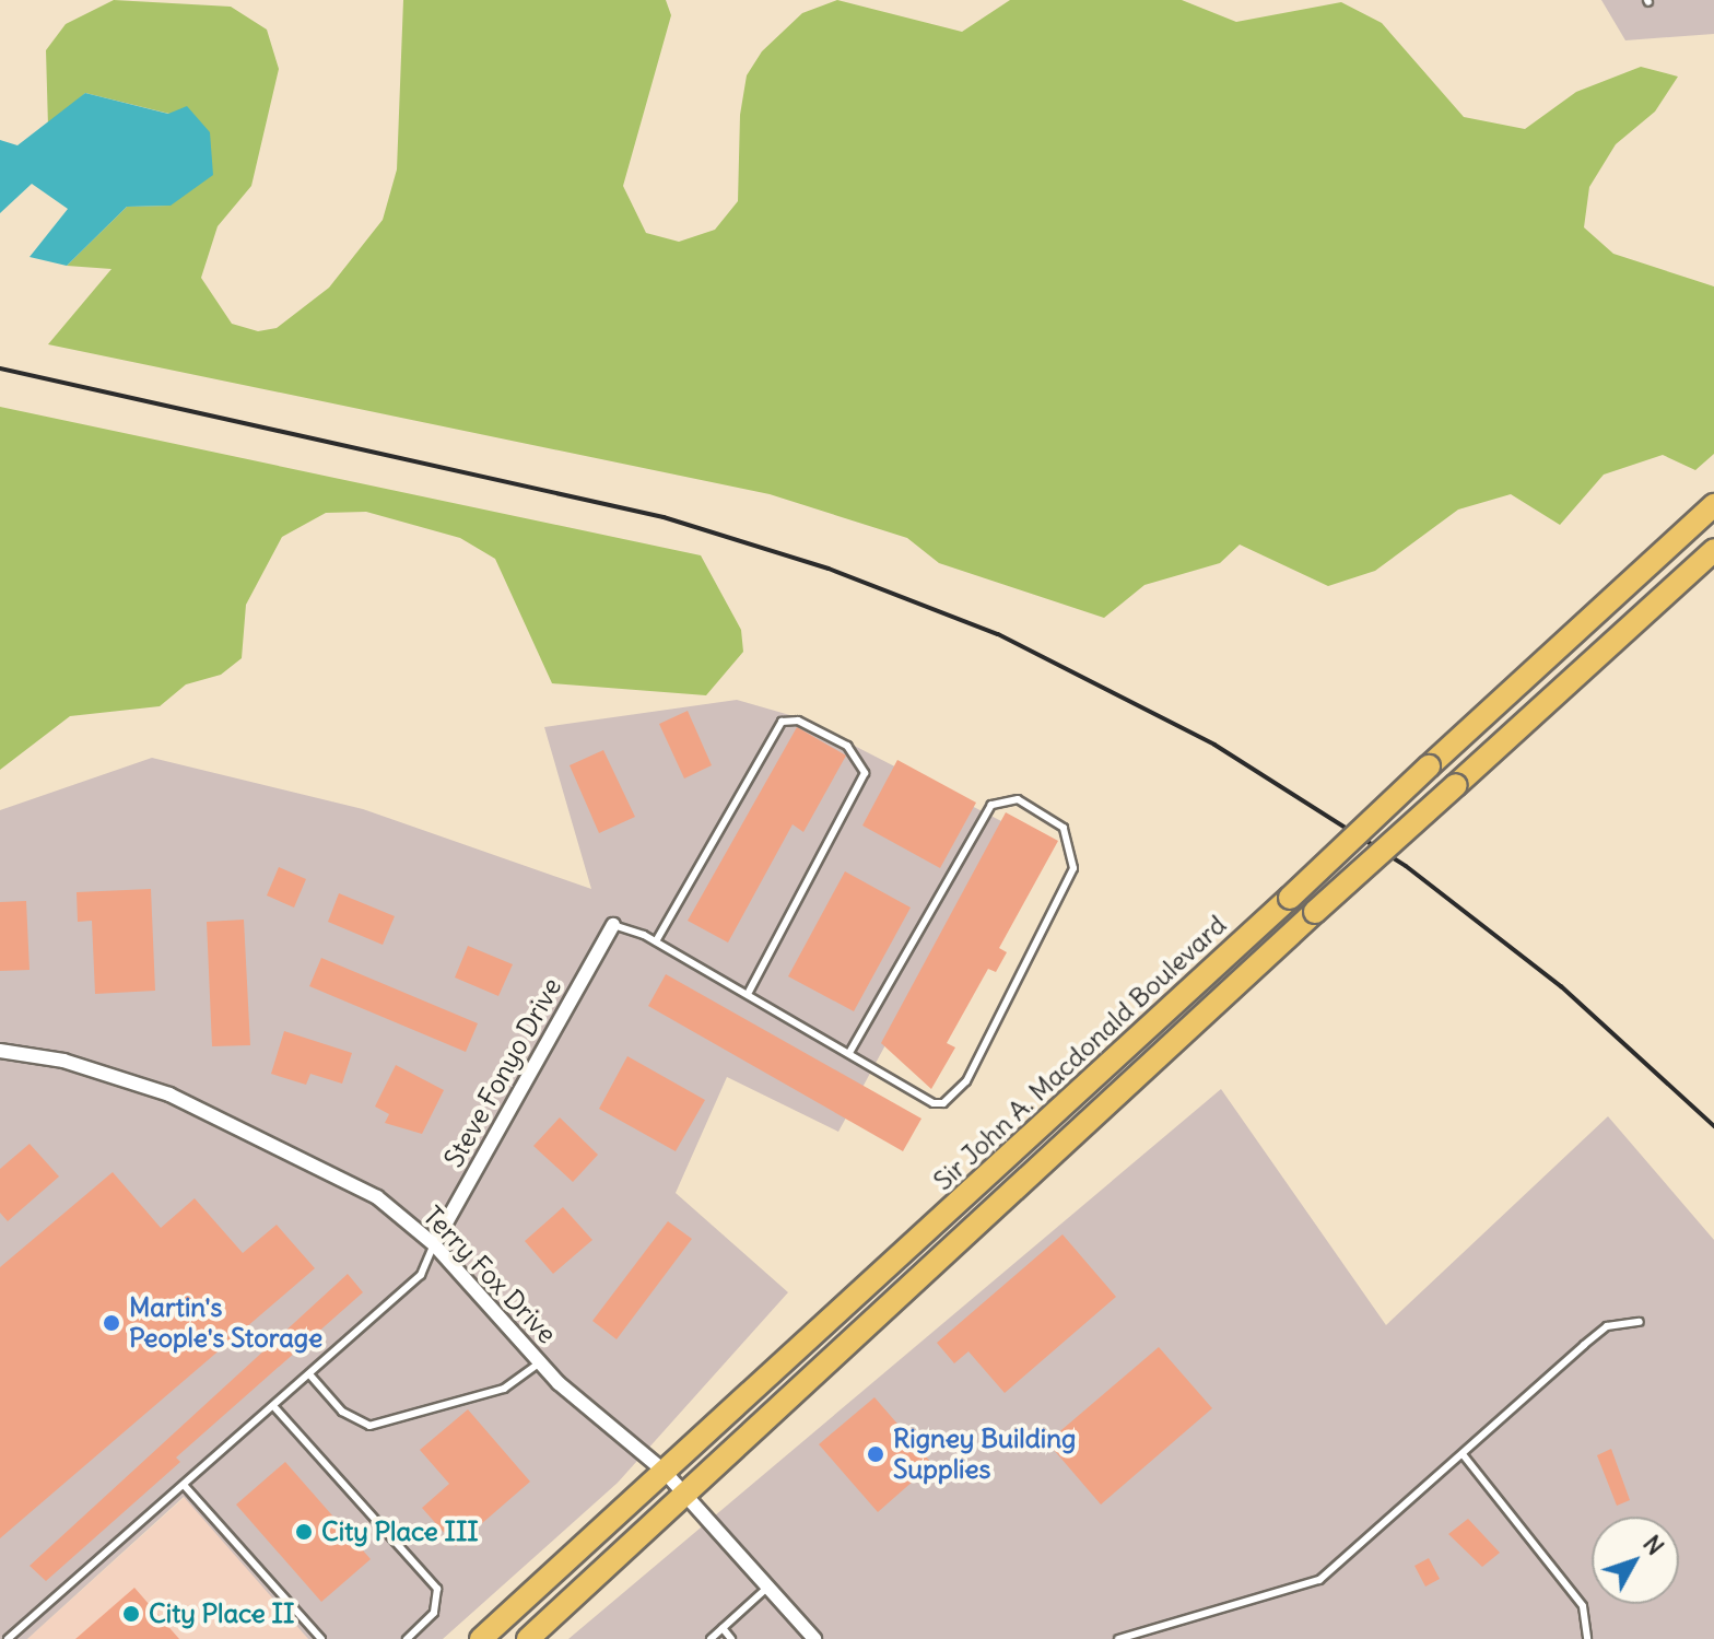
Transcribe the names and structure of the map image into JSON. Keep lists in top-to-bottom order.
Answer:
{
  "streets": {
    "main road": ["Sir John A. Macdonald Boulevard"],
    "street": ["Steve Fonyo Drive", "Terry Fox Drive"]
  },
  "crossings": [
    ["Sir John A. Macdonald Boulevard", "Terry Fox Drive"],
    ["Steve Fonyo Drive", "Terry Fox Drive"]
  ],
  "places": [
    "Martin's People's Storage",
    "Rigney Building Supplies",
    "City Place III",
    "City Place II"
  ],
  "north": "top right"
}
